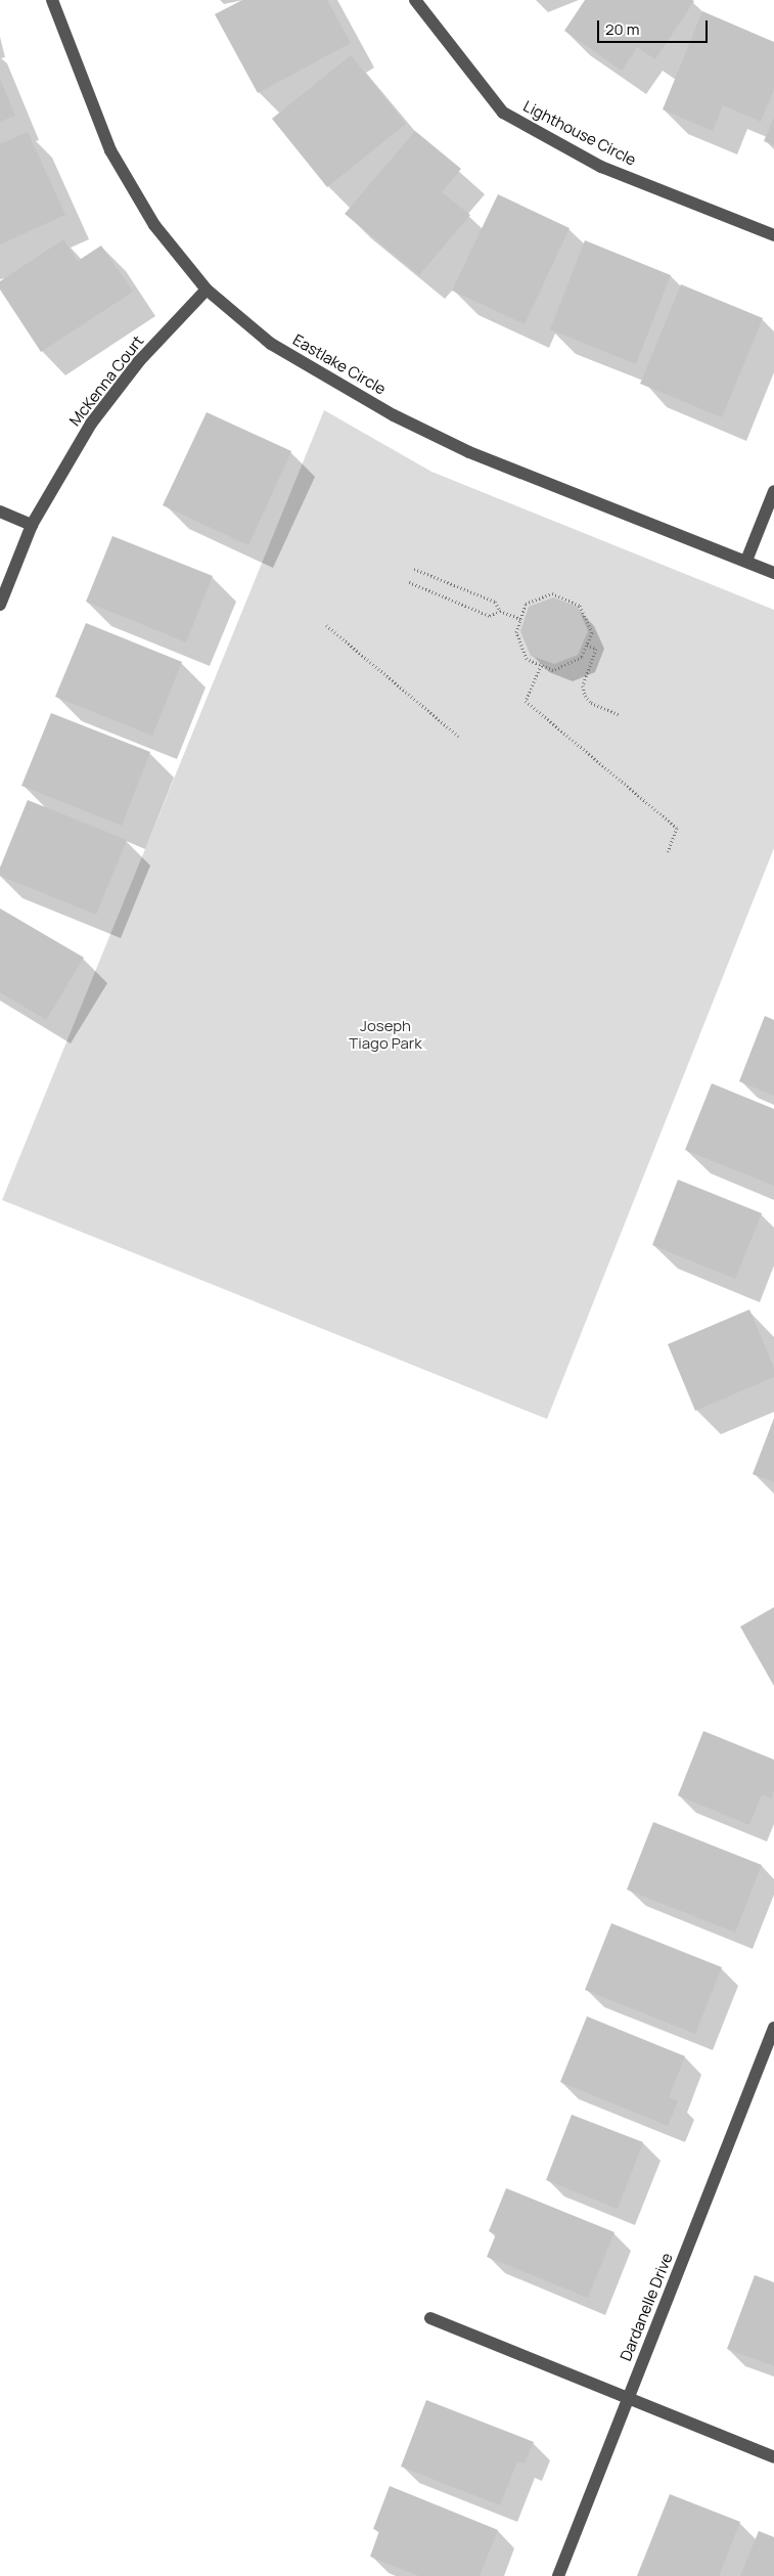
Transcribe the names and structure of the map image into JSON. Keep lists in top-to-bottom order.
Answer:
{
  "streets": {
    "street": [
      "Lighthouse Circle",
      "Eastlake Circle",
      "McKenna Court",
      "Dardanelle Drive"
    ]
  },
  "crossings": [
    ["Eastlake Circle", "McKenna Court"]
  ],
  "parks": ["Joseph Tiago Park"],
  "scale_bar": "20 m"
}
